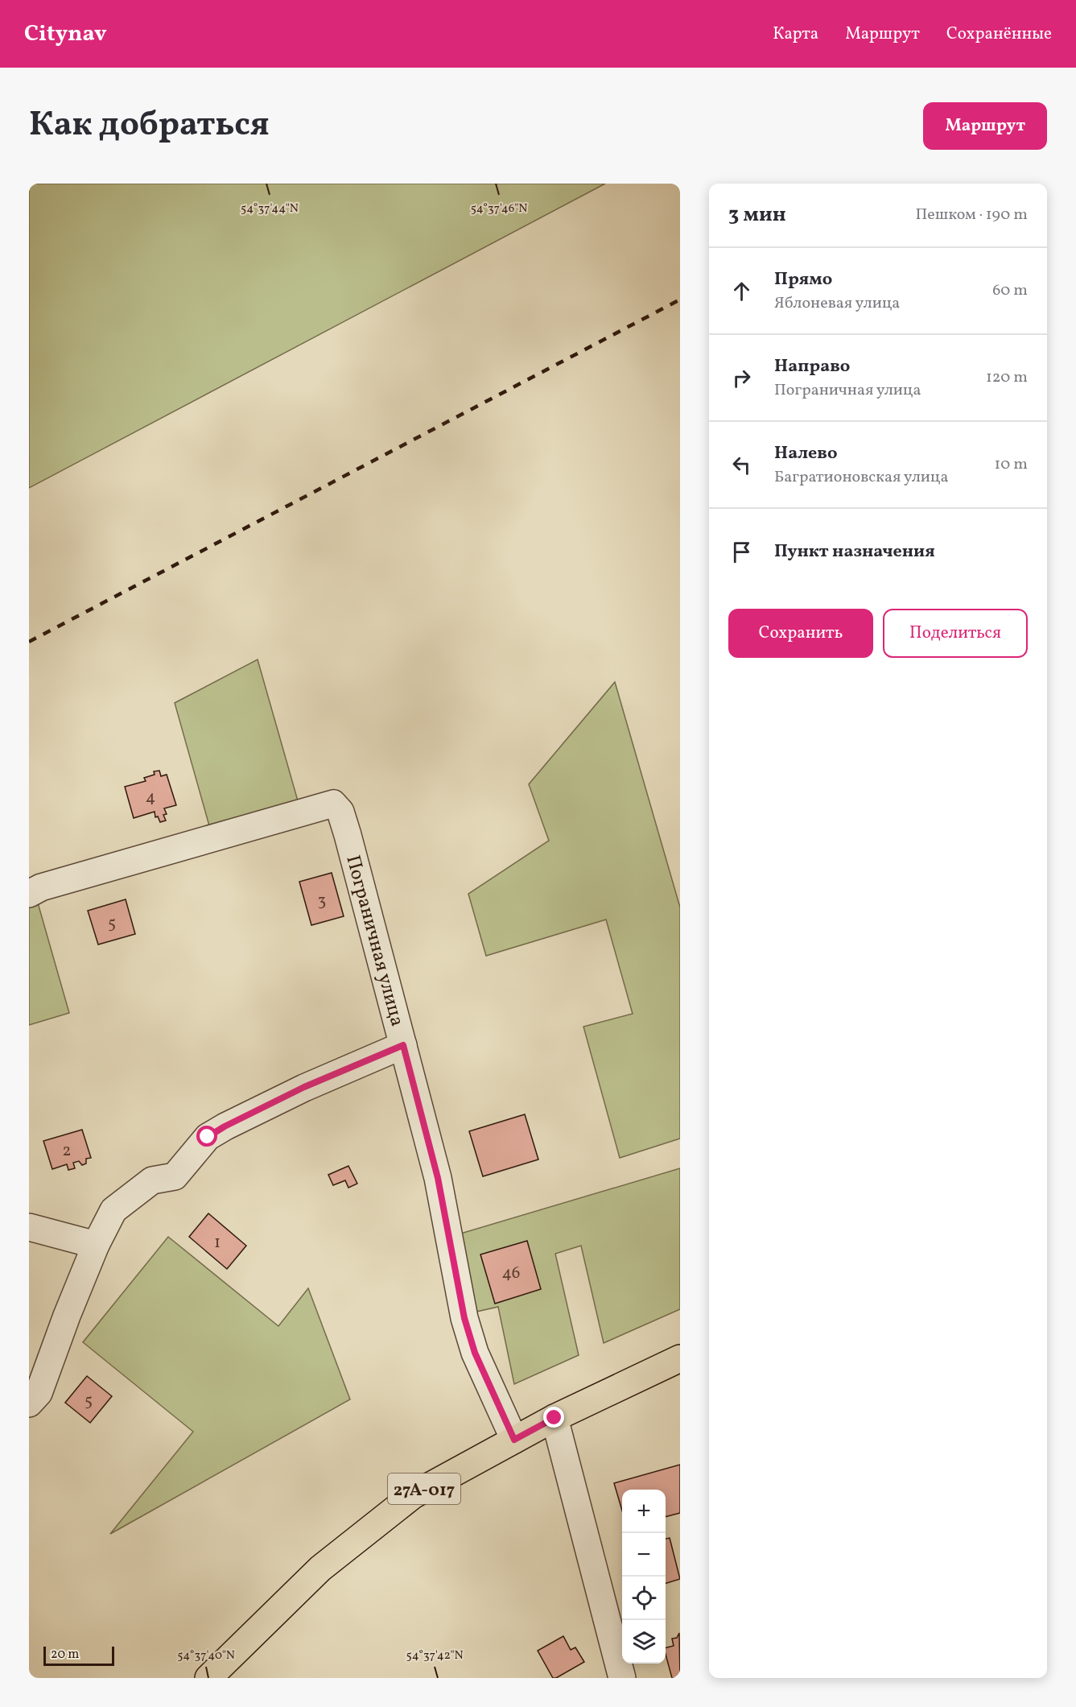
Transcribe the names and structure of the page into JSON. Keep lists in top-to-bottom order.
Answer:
{
  "streets": {
    "main road": ["27А-017"],
    "street": ["Пограничная улица"]
  },
  "crossings": [
    ["Пограничная улица", "27А-017"]
  ],
  "house_numbers": [
    "4",
    "3",
    "5",
    "2",
    "1",
    "46",
    "5"
  ],
  "scale_bar": "20 m",
  "page": {
    "header": "Citynav",
    "nav": ["Карта", "Маршрут", "Сохранённые"],
    "title": "Как добраться",
    "buttons": [
      "Маршрут",
      ["Сохранить", "Поделиться"]
    ],
    "heading": ["3 мин", "Пешком · 190 m"],
    "list": [
      ["Прямо", "Яблоневая улица", "60 m"],
      ["Направо", "Пограничная улица", "120 m"],
      ["Налево", "Багратионовская улица", "10 m"],
      "Пункт назначения"
    ],
    "map_buttons": ["+", "−"],
    "scale": "20 m"
  },
  "coordinates": [
    "54°37'44\"N",
    "54°37'46\"N",
    "54°37'40\"N",
    "54°37'42\"N"
  ]
}
